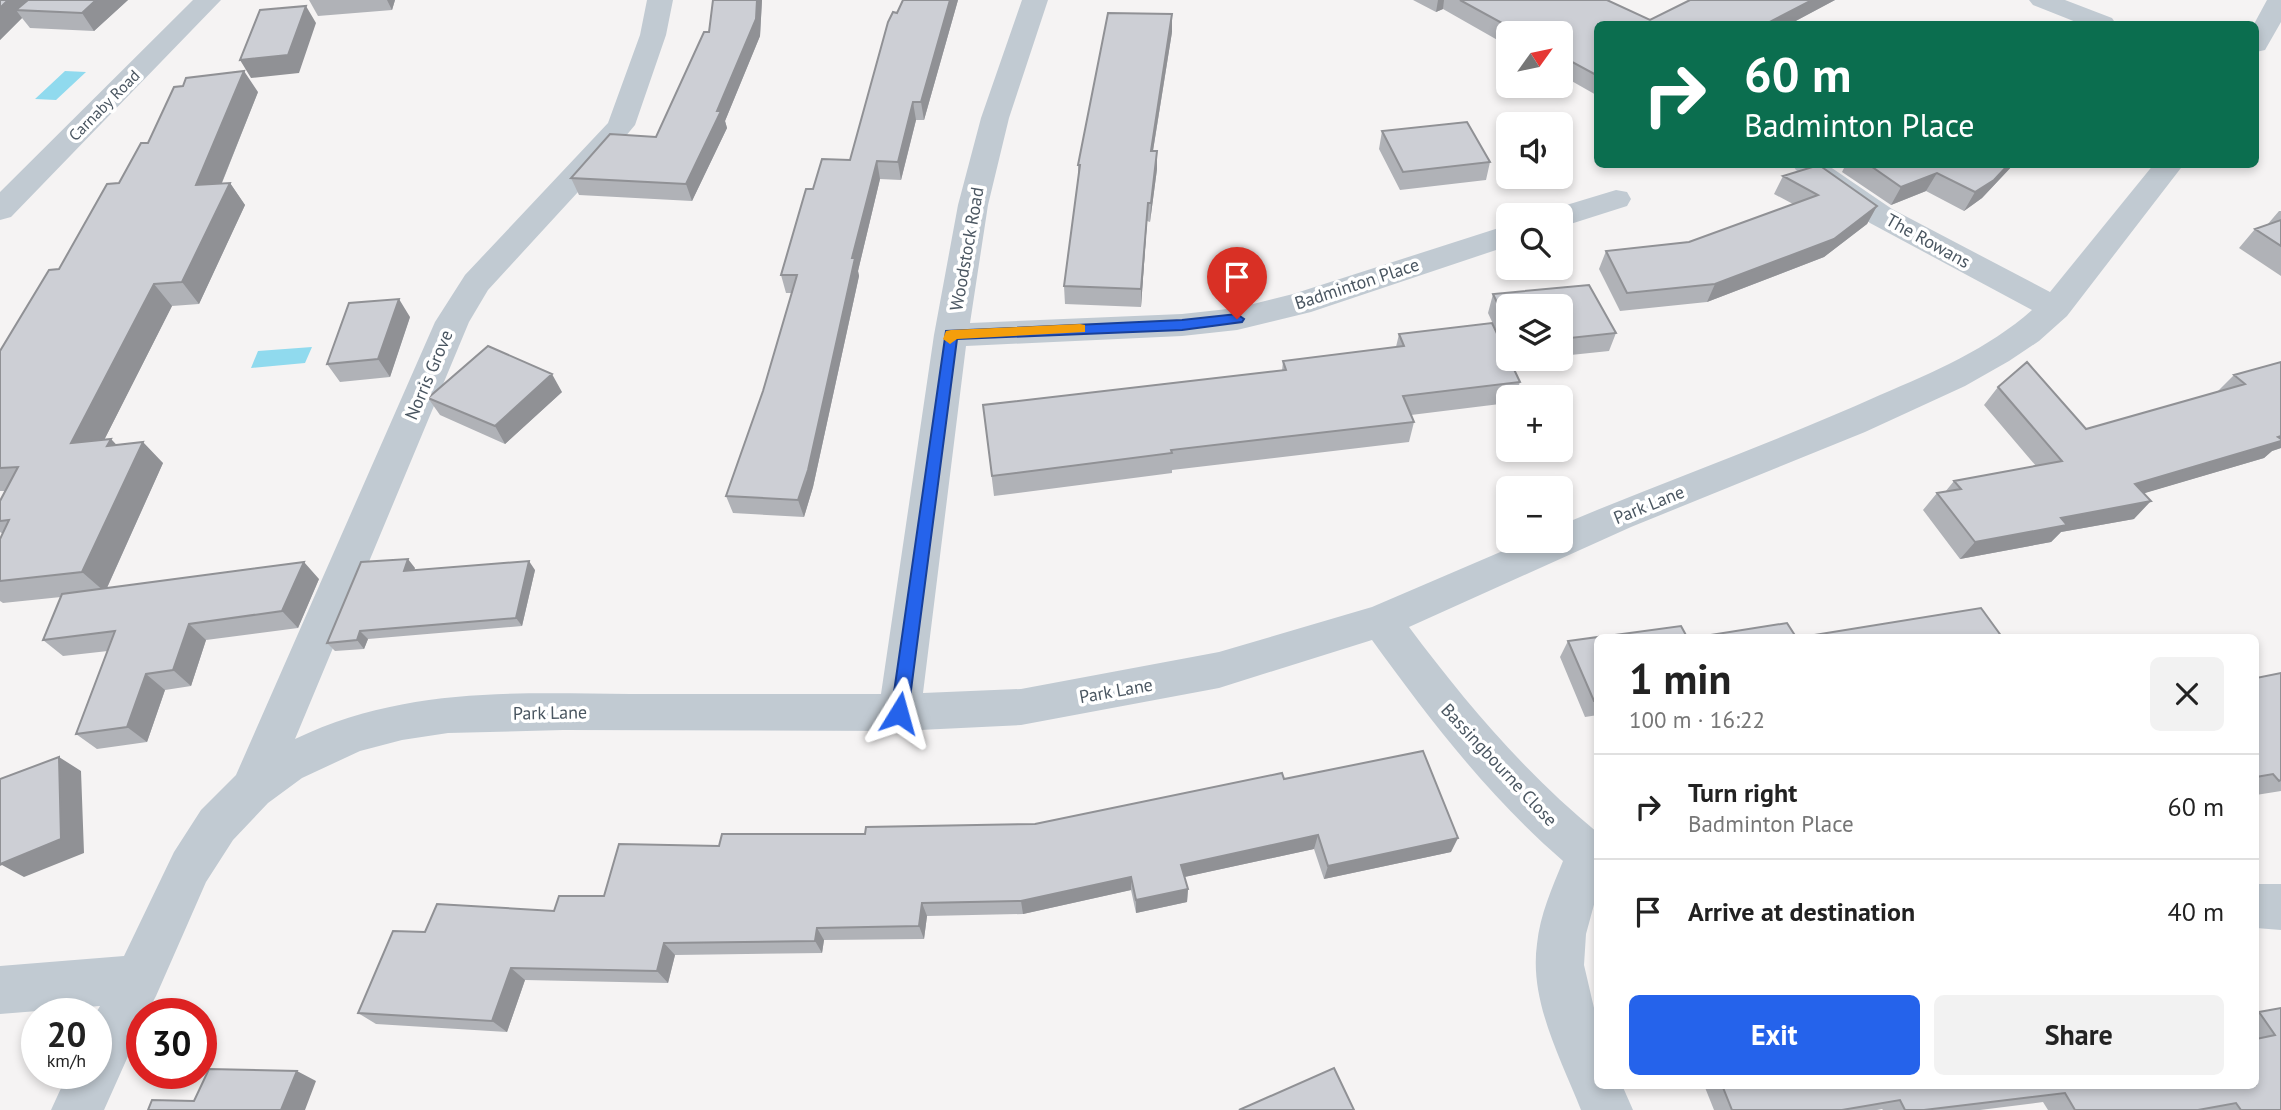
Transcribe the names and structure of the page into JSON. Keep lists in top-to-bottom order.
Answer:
{
  "streets": {
    "street": [
      "Carnaby Road",
      "The Rowans",
      "Woodstock Road",
      "Badminton Place",
      "Norris Grove",
      "Park Lane",
      "Bassingbourne Close"
    ]
  },
  "crossings": [
    ["The Rowans", "Park Lane"],
    ["Woodstock Road", "Badminton Place"],
    ["Woodstock Road", "Park Lane"],
    ["Norris Grove", "Park Lane"],
    ["Park Lane", "Bassingbourne Close"]
  ],
  "north": "top right",
  "page": {
    "map_buttons": ["+", "−"],
    "turn": ["60 m", "Badminton Place"],
    "heading": ["1 min", "100 m · 16:22"],
    "list": [
      {
        "name": "Turn right",
        "note": "Badminton Place",
        "value": "60 m"
      },
      {
        "name": "Arrive at destination",
        "value": "40 m"
      }
    ],
    "buttons": ["Exit", "Share"],
    "speed": "20 km/h",
    "limit": "30"
  }
}
